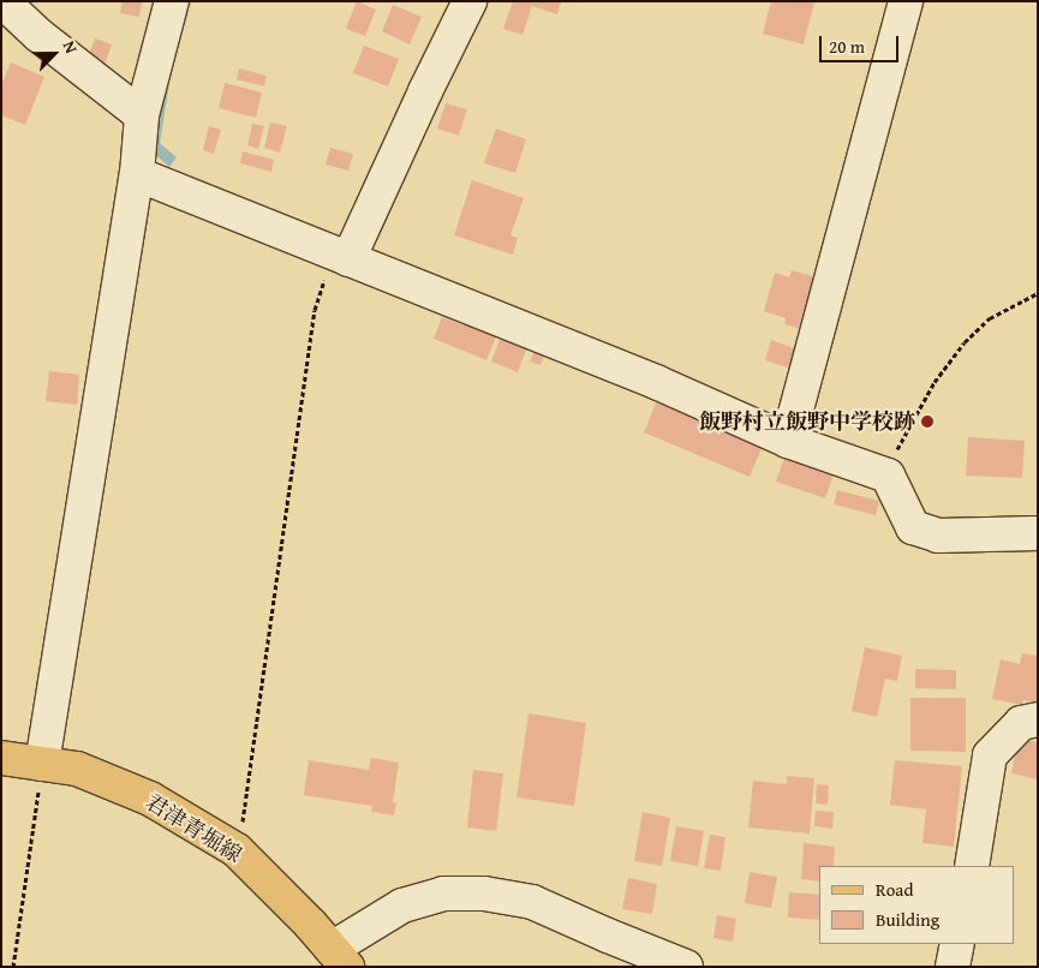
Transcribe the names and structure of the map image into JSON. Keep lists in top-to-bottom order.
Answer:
{
  "streets": {
    "main road": ["君津青堀線"]
  },
  "places": ["飯野村立飯野中学校跡"],
  "legend": ["Road", "Building"],
  "scale_bar": "20 m",
  "north": "top right"
}
